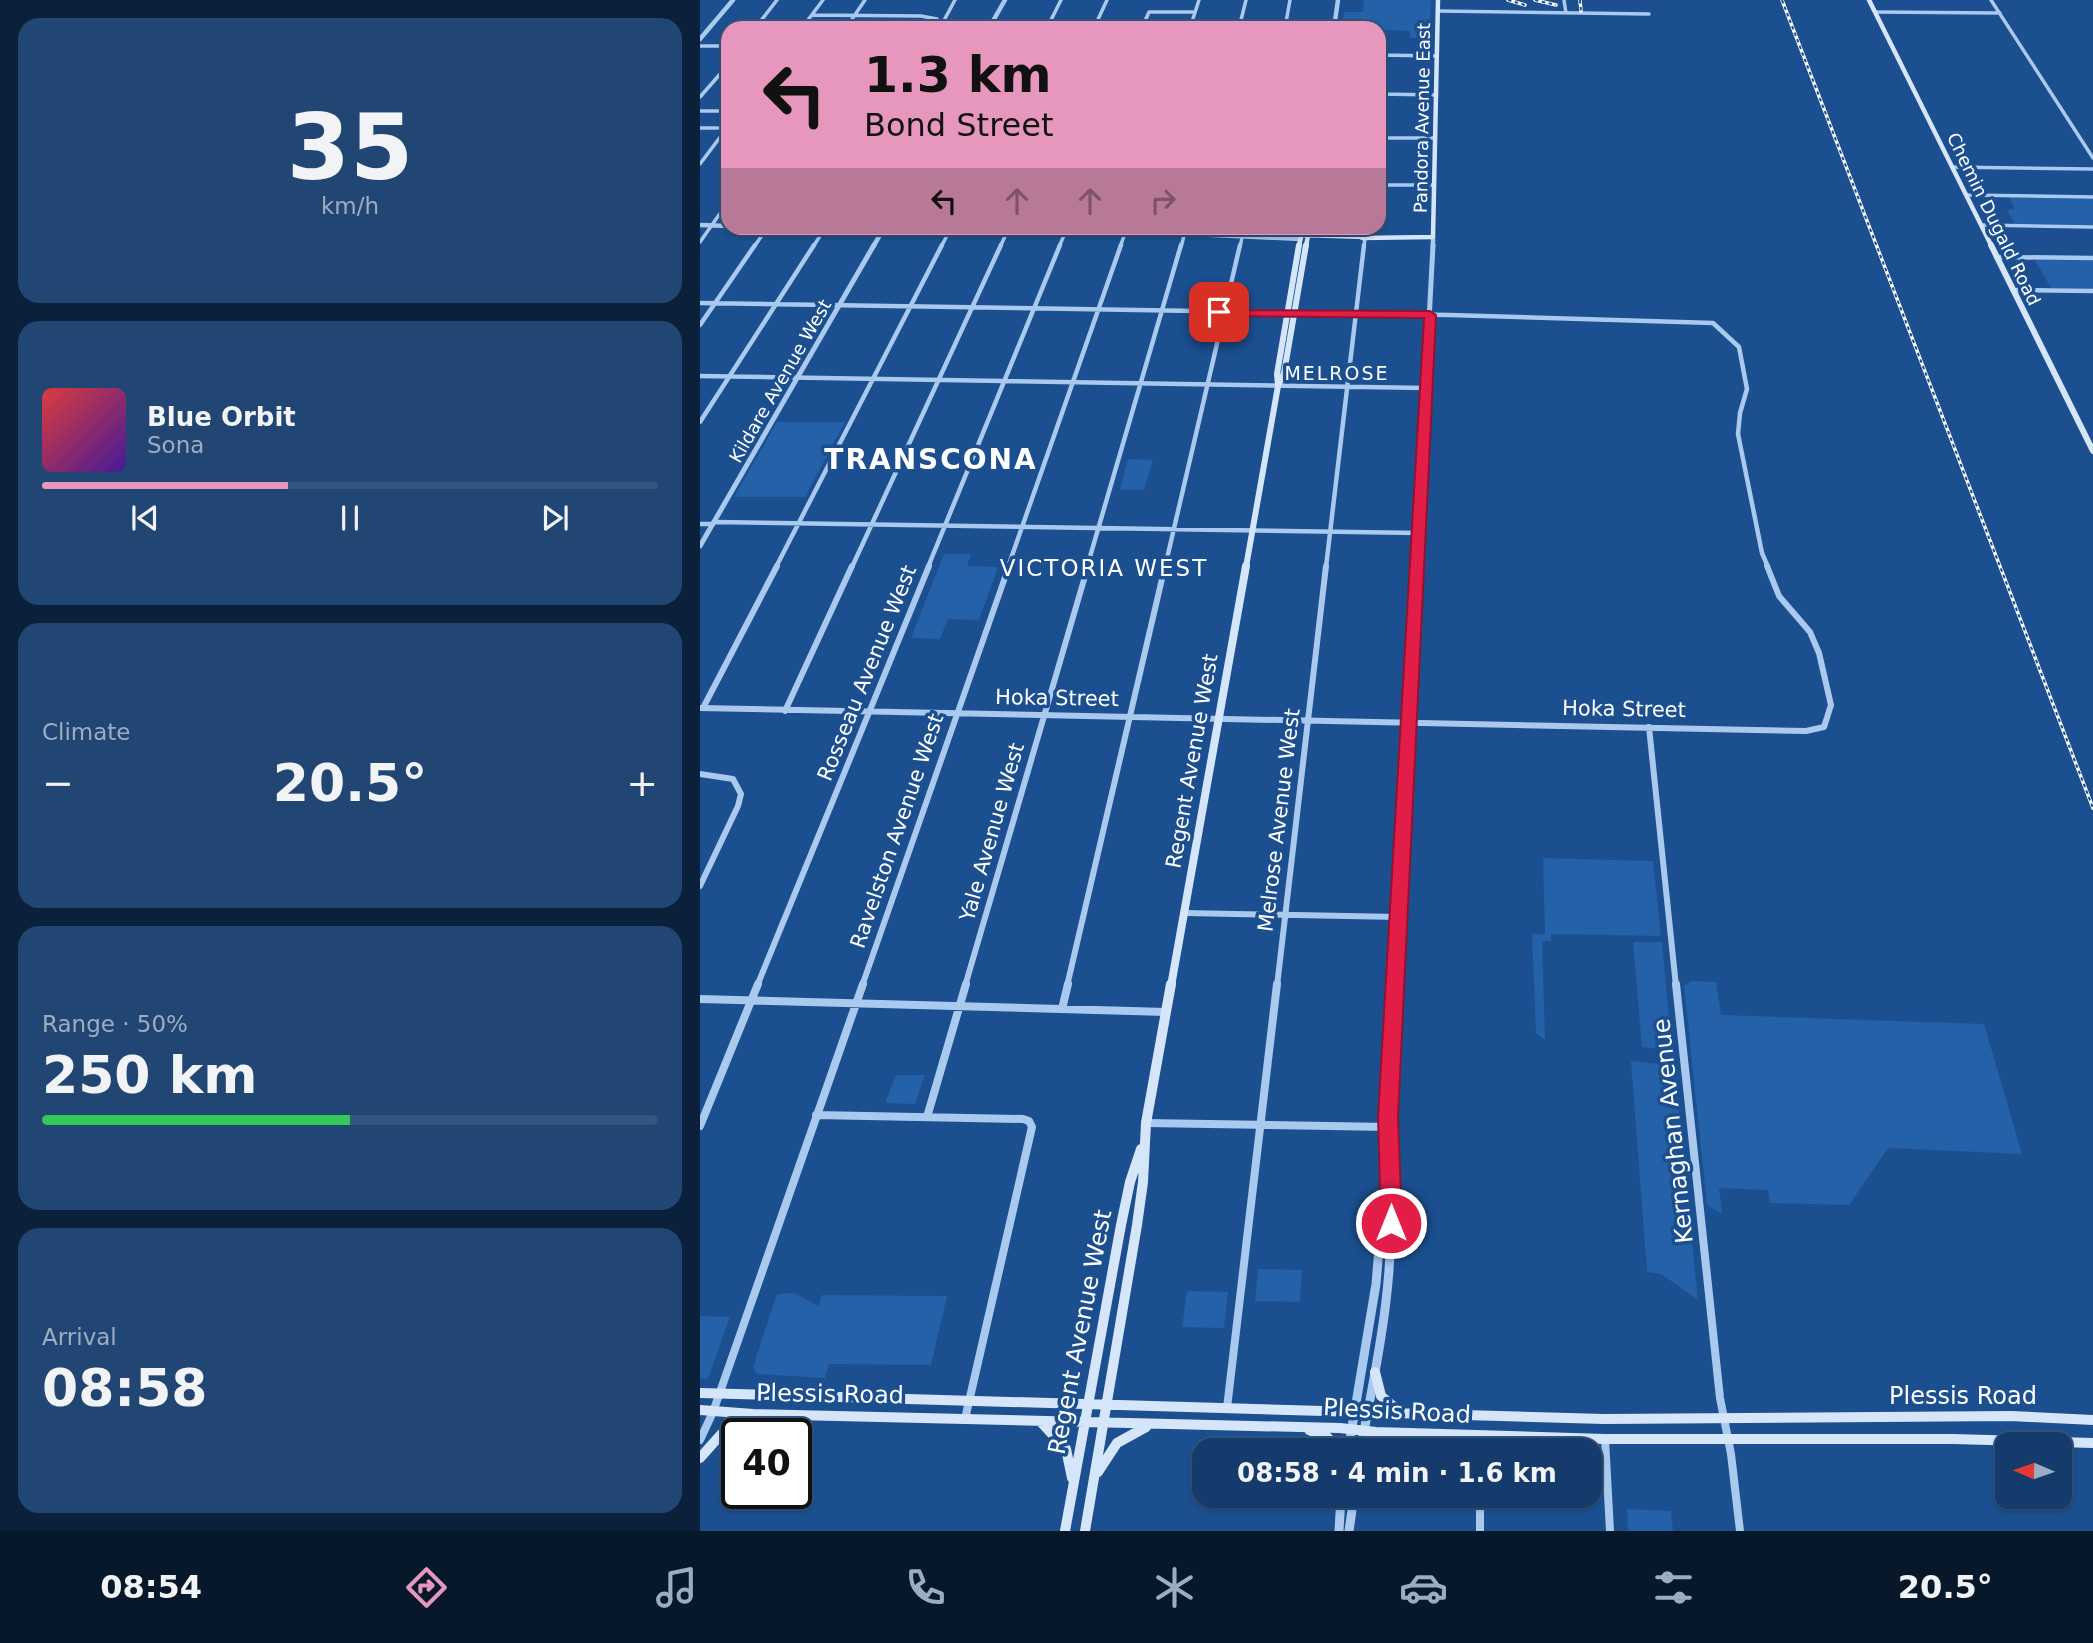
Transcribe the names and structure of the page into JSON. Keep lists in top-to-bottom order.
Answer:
{
  "streets": {
    "main road": [
      "Pandora Avenue East",
      "Chemin Dugald Road",
      "Regent Avenue West",
      "Plessis Road"
    ],
    "street": [
      "Kildare Avenue West",
      "Rosseau Avenue West",
      "Hoka Street",
      "Melrose Avenue West",
      "Ravelston Avenue West",
      "Yale Avenue West",
      "Kernaghan Avenue"
    ]
  },
  "crossings": [
    ["Rosseau Avenue West", "Hoka Street"],
    ["Hoka Street", "Regent Avenue West"],
    ["Hoka Street", "Melrose Avenue West"],
    ["Hoka Street", "Ravelston Avenue West"],
    ["Hoka Street", "Yale Avenue West"],
    ["Hoka Street", "Kernaghan Avenue"],
    ["Regent Avenue West", "Plessis Road"],
    ["Melrose Avenue West", "Plessis Road"],
    ["Ravelston Avenue West", "Plessis Road"],
    ["Kernaghan Avenue", "Plessis Road"]
  ],
  "districts": ["MELROSE", "TRANSCONA", "VICTORIA WEST"],
  "north": "left",
  "page": {
    "tile": [
      ["35", "km/h"],
      "Climate",
      ["Range · 50%", "250 km"],
      ["Arrival", "08:58"]
    ],
    "turn": ["1.3 km", "Bond Street"],
    "song": ["Blue Orbit", "Sona"],
    "heat": ["−", "20.5°", "+"],
    "limit": "40",
    "trip": "08:58 · 4 min · 1.6 km",
    "tabs": ["08:54", "20.5°"]
  }
}
